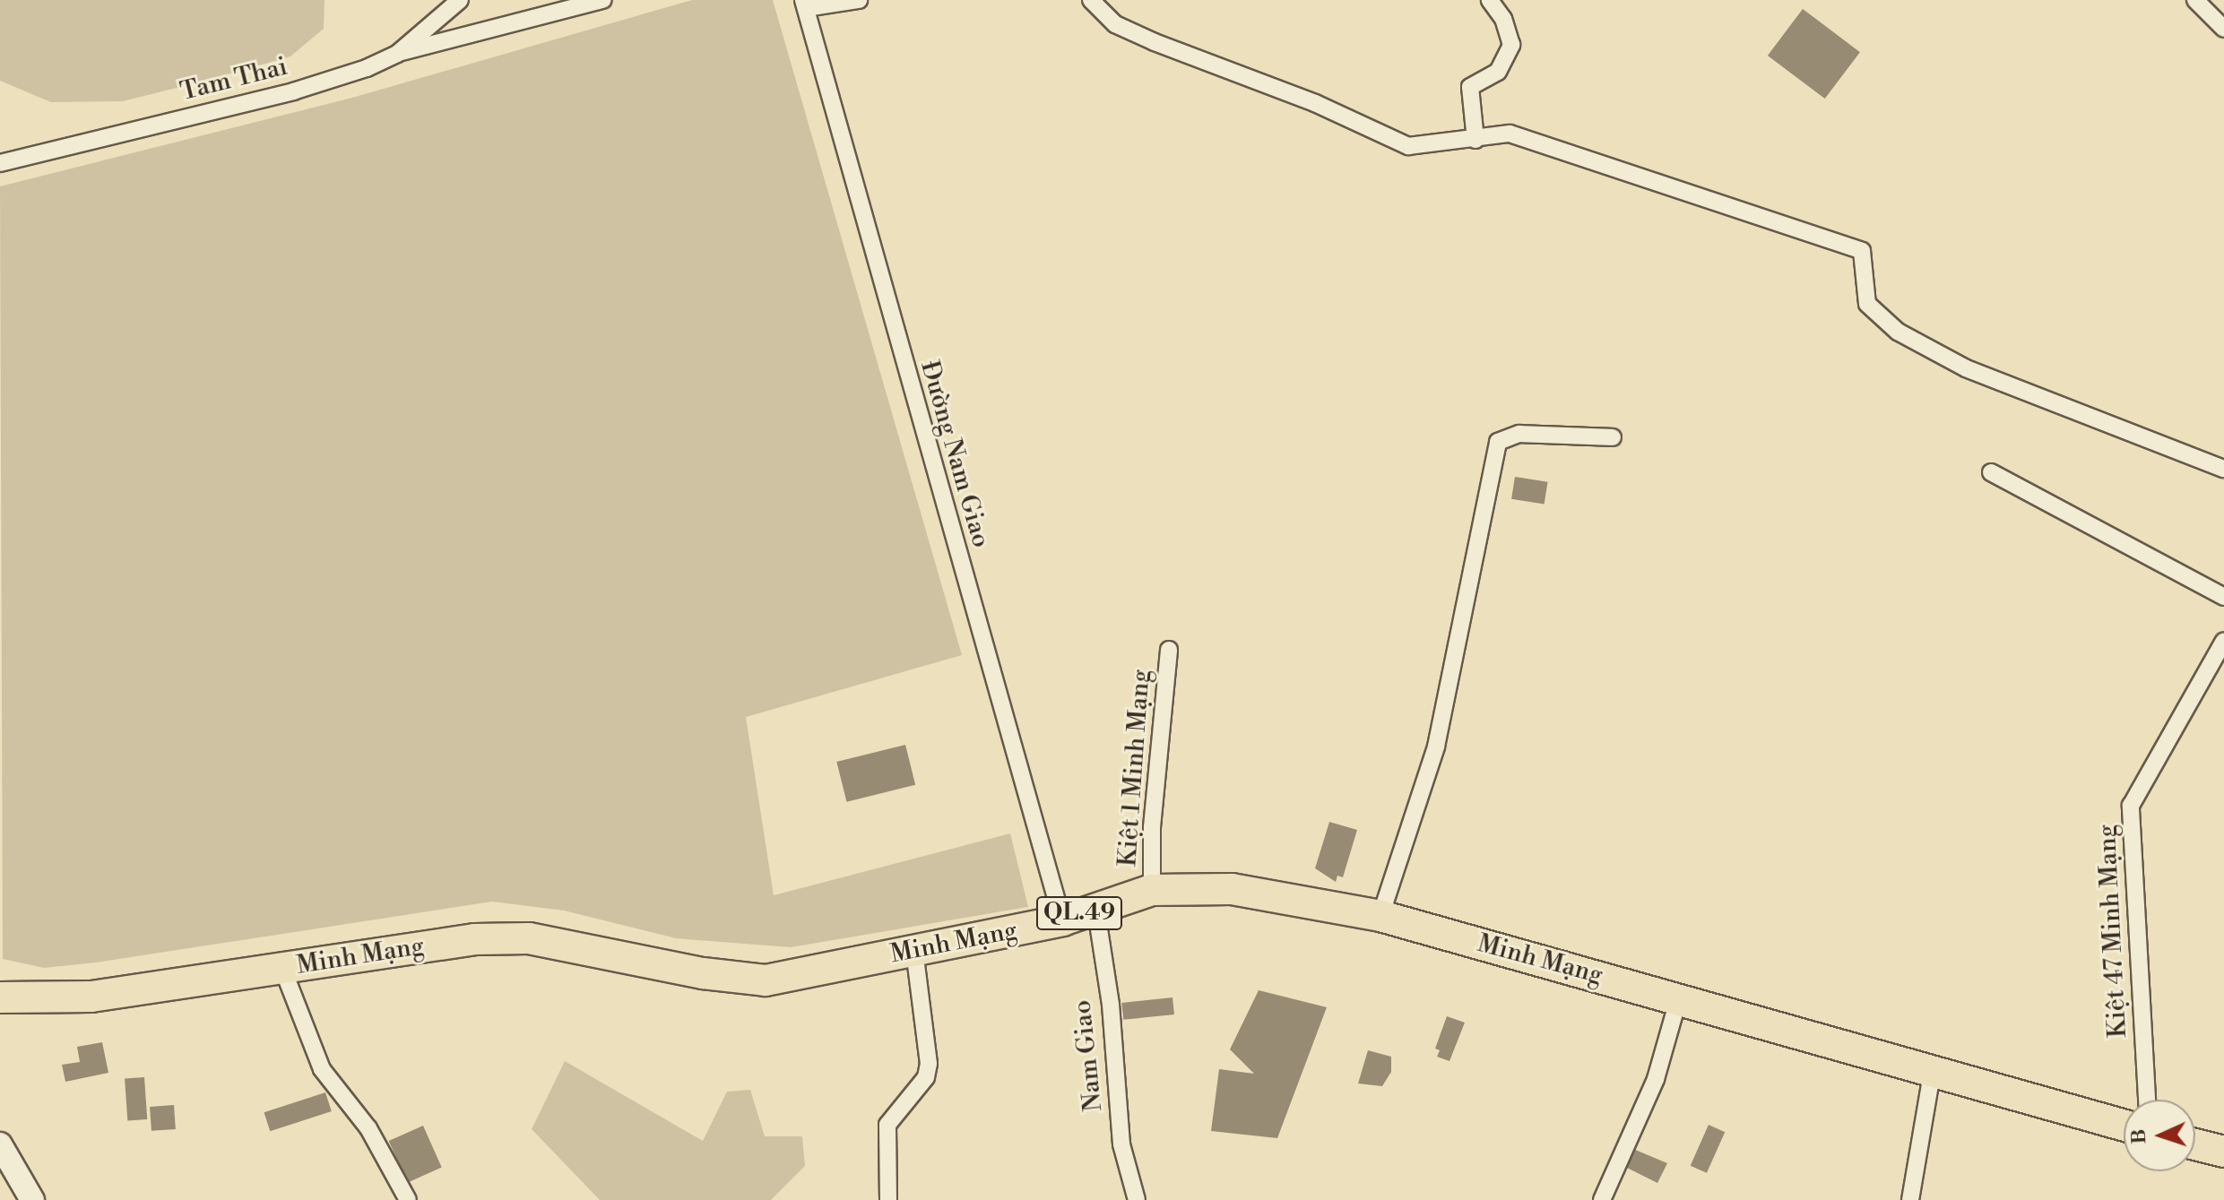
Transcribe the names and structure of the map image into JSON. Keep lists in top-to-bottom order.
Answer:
{
  "streets": {
    "highway": ["QL.49", "Minh Mạng"],
    "street": [
      "Tam Thai",
      "Đường Nam Giao",
      "Kiệt 1 Minh Mạng",
      "Kiệt 47 Minh Mạng",
      "Nam Giao"
    ]
  },
  "crossings": [
    ["Đường Nam Giao", "Minh Mạng"],
    ["Kiệt 1 Minh Mạng", "Minh Mạng"],
    ["Minh Mạng", "Nam Giao"]
  ],
  "north": "left"
}
